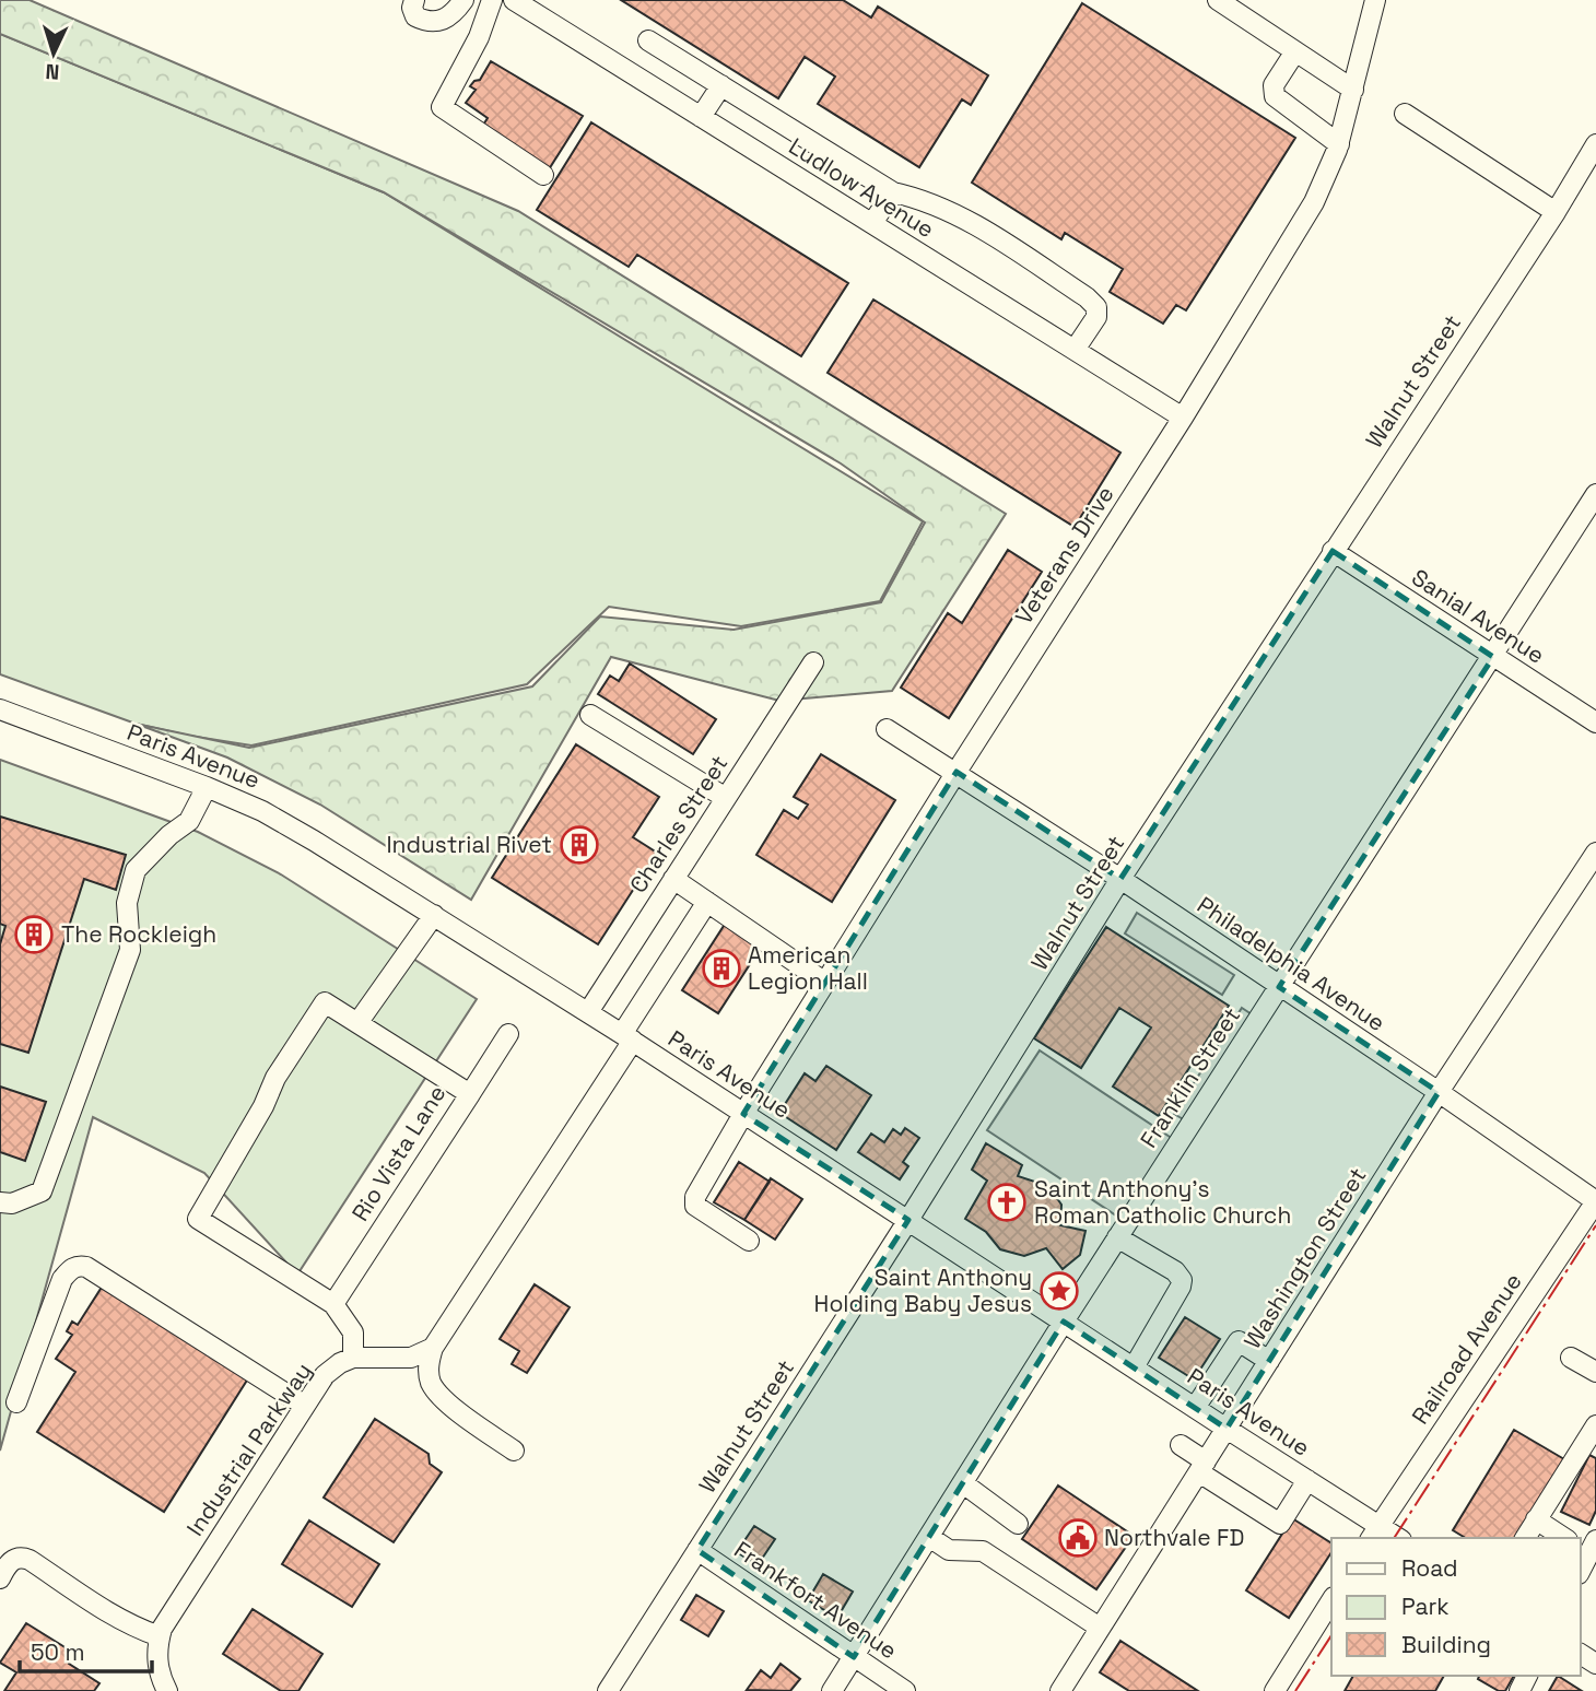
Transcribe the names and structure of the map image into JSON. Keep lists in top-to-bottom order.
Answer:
{
  "streets": {
    "street": [
      "Ludlow Avenue",
      "Walnut Street",
      "Veterans Drive",
      "Sanial Avenue",
      "Paris Avenue",
      "Charles Street",
      "Philadelphia Avenue",
      "Franklin Street",
      "Rio Vista Lane",
      "Washington Street",
      "Railroad Avenue",
      "Industrial Parkway",
      "Frankfort Avenue"
    ]
  },
  "crossings": [
    ["Ludlow Avenue", "Veterans Drive"],
    ["Walnut Street", "Sanial Avenue"],
    ["Walnut Street", "Paris Avenue"],
    ["Walnut Street", "Philadelphia Avenue"],
    ["Walnut Street", "Frankfort Avenue"],
    ["Veterans Drive", "Paris Avenue"],
    ["Veterans Drive", "Philadelphia Avenue"],
    ["Sanial Avenue", "Franklin Street"],
    ["Paris Avenue", "Charles Street"],
    ["Paris Avenue", "Franklin Street"],
    ["Paris Avenue", "Washington Street"],
    ["Paris Avenue", "Railroad Avenue"],
    ["Philadelphia Avenue", "Franklin Street"],
    ["Philadelphia Avenue", "Washington Street"],
    ["Philadelphia Avenue", "Railroad Avenue"],
    ["Franklin Street", "Frankfort Avenue"]
  ],
  "places": {
    "building": ["Industrial Rivet", "The Rockleigh", "American Legion Hall"],
    "church": ["Saint Anthony's Roman Catholic Church"],
    "place": ["Saint Anthony Holding Baby Jesus"],
    "public building": ["Northvale FD"]
  },
  "legend": ["Road", "Park", "Building"],
  "scale_bar": "50 m",
  "north": "bottom"
}
